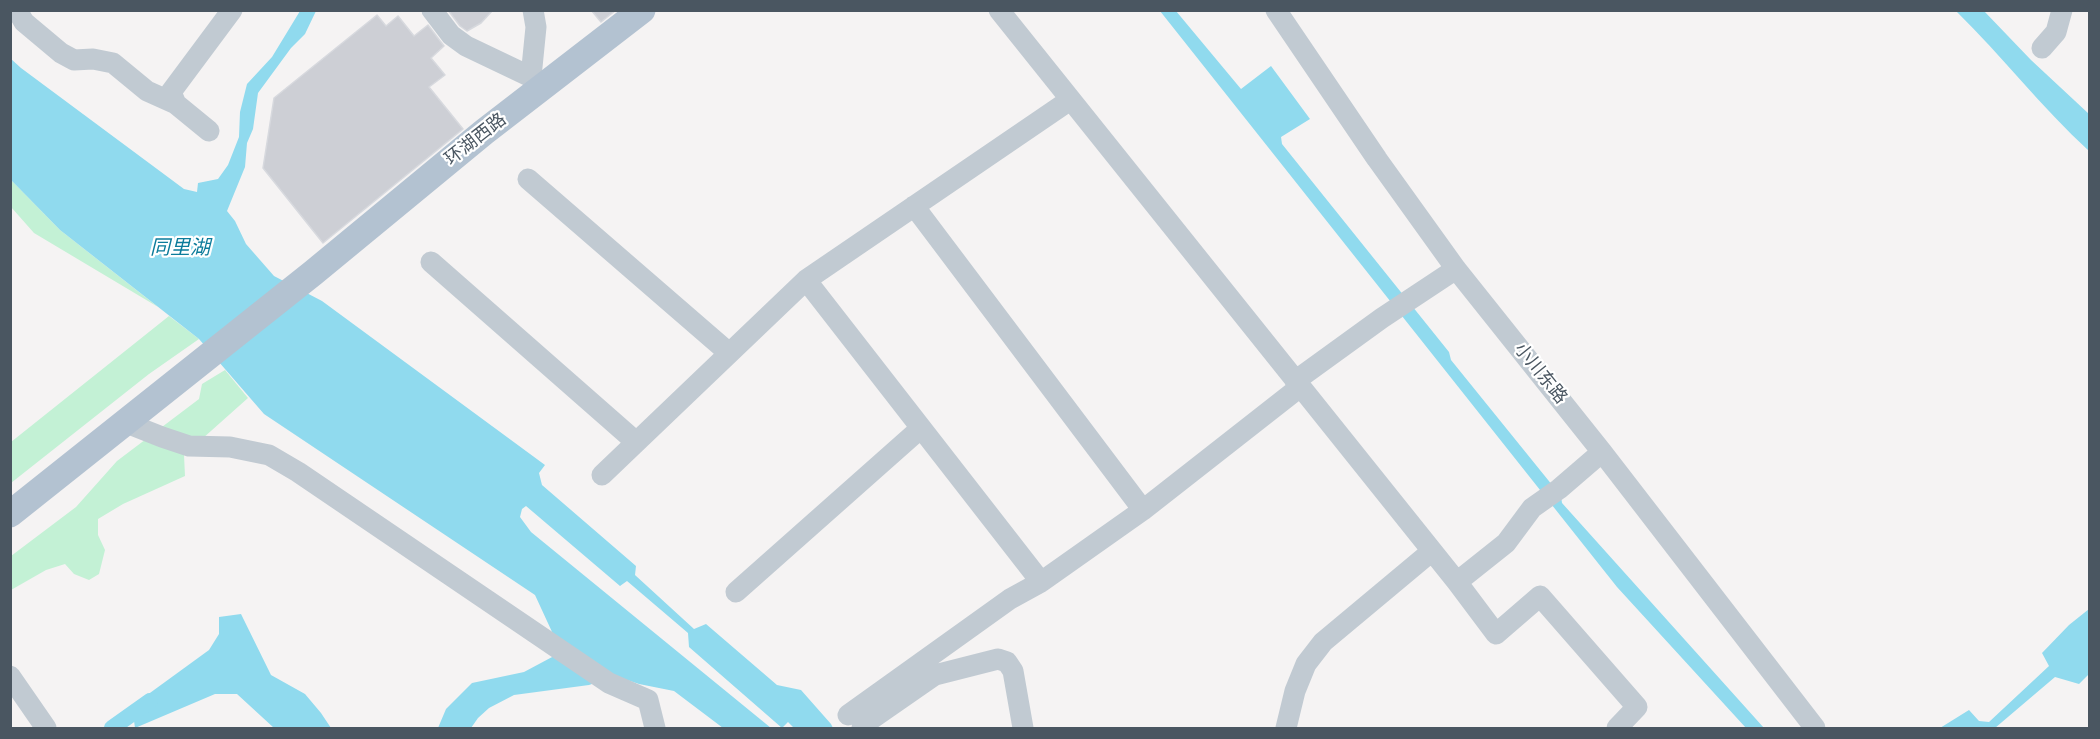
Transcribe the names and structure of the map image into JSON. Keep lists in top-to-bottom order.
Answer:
{
  "streets": {
    "main road": ["环湖西路"],
    "street": ["小川东路"]
  },
  "water": ["同里湖"]
}
